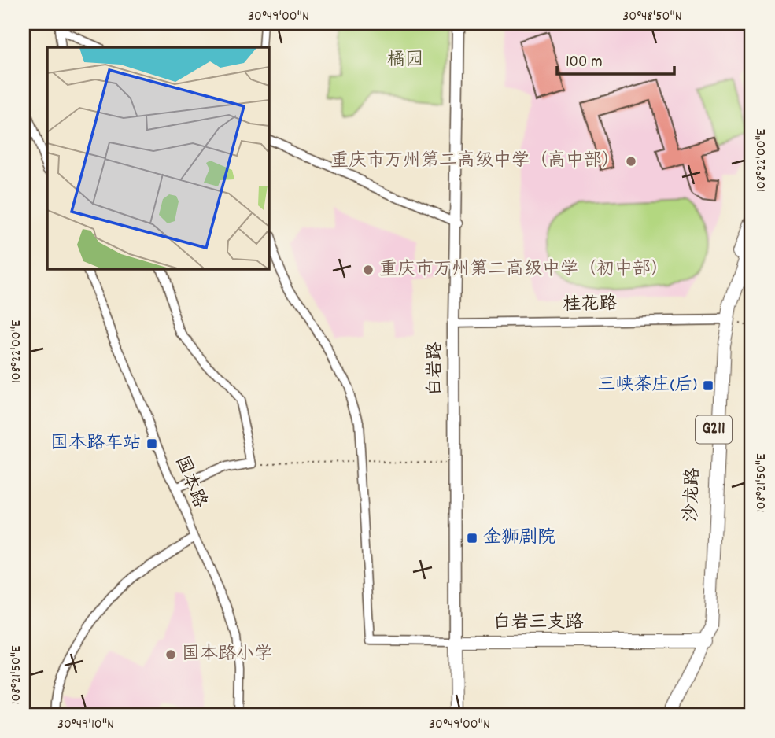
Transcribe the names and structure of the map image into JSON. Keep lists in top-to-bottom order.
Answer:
{
  "streets": {
    "highway": [
      "白岩路",
      "G211",
      "沙龙路",
      "白岩三支路"
    ],
    "street": ["桂花路", "国本路"]
  },
  "crossings": [
    ["桂花路", "白岩路"],
    ["桂花路", "沙龙路"],
    ["白岩路", "白岩三支路"],
    ["沙龙路", "白岩三支路"]
  ],
  "parks": ["橘园"],
  "places": {
    "other": ["重庆市万州第二高级中学（高中部）", "重庆市万州第二高级中学（初中部）", "国本路小学"],
    "transit": ["三峡茶庄(后)", "国本路车站", "金狮剧院"]
  },
  "scale_bar": "100 m",
  "coordinates": [
    "30°49'00\"N",
    "30°48'50\"N",
    "108°22'00\"E",
    "108°21'50\"E",
    "30°49'10\"N"
  ]
}
